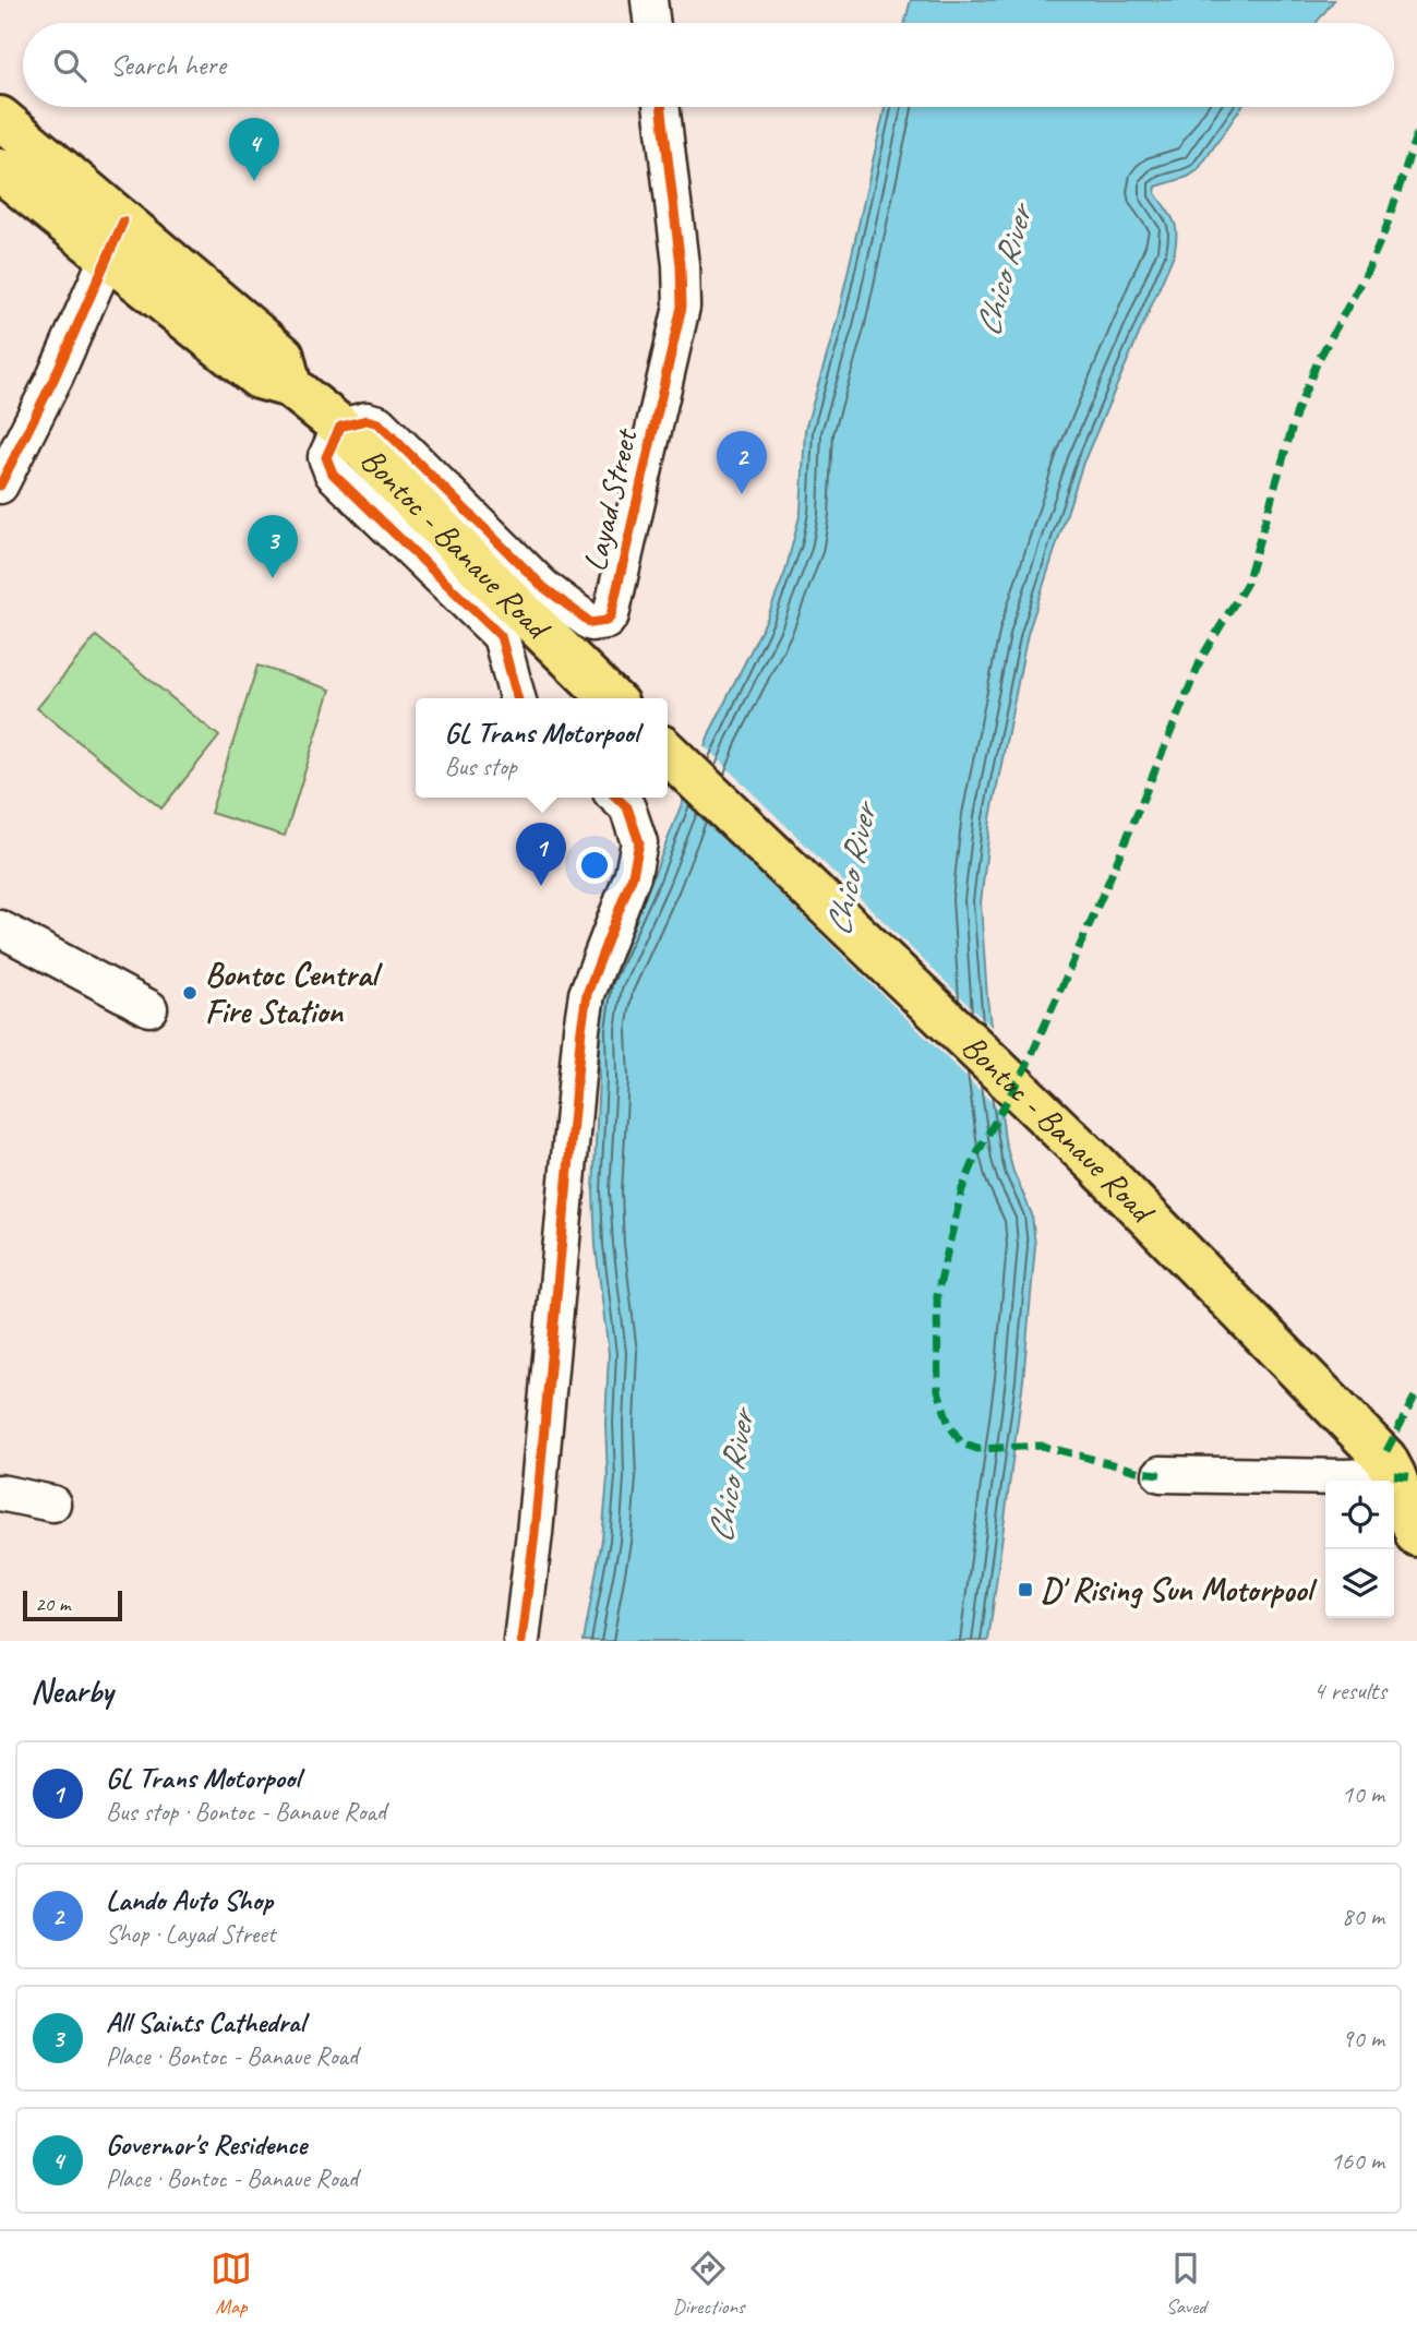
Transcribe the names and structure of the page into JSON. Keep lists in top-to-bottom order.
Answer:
{
  "streets": {
    "main road": ["Bontoc - Banaue Road"],
    "street": ["Layad Street"]
  },
  "crossings": [
    ["Layad Street", "Bontoc - Banaue Road"]
  ],
  "water": ["Chico River"],
  "places": {
    "other": ["Bontoc Central Fire Station"],
    "transit": ["D' Rising Sun Motorpool"]
  },
  "scale_bar": "20 m",
  "page": {
    "search": "Search here",
    "pins": [
      "4",
      "2",
      "3",
      "1"
    ],
    "popup": ["GL Trans Motorpool", "Bus stop"],
    "scale": "20 m",
    "heading": ["Nearby", "4 results"],
    "list": [
      {
        "mark": "1",
        "name": "GL Trans Motorpool",
        "note": "Bus stop · Bontoc - Banaue Road",
        "value": "10 m"
      },
      {
        "mark": "2",
        "name": "Lando Auto Shop",
        "note": "Shop · Layad Street",
        "value": "80 m"
      },
      {
        "mark": "3",
        "name": "All Saints Cathedral",
        "note": "Place · Bontoc - Banaue Road",
        "value": "90 m"
      },
      {
        "mark": "4",
        "name": "Governor's Residence",
        "note": "Place · Bontoc - Banaue Road",
        "value": "160 m"
      }
    ],
    "nav": ["Map", "Directions", "Saved"]
  }
}
